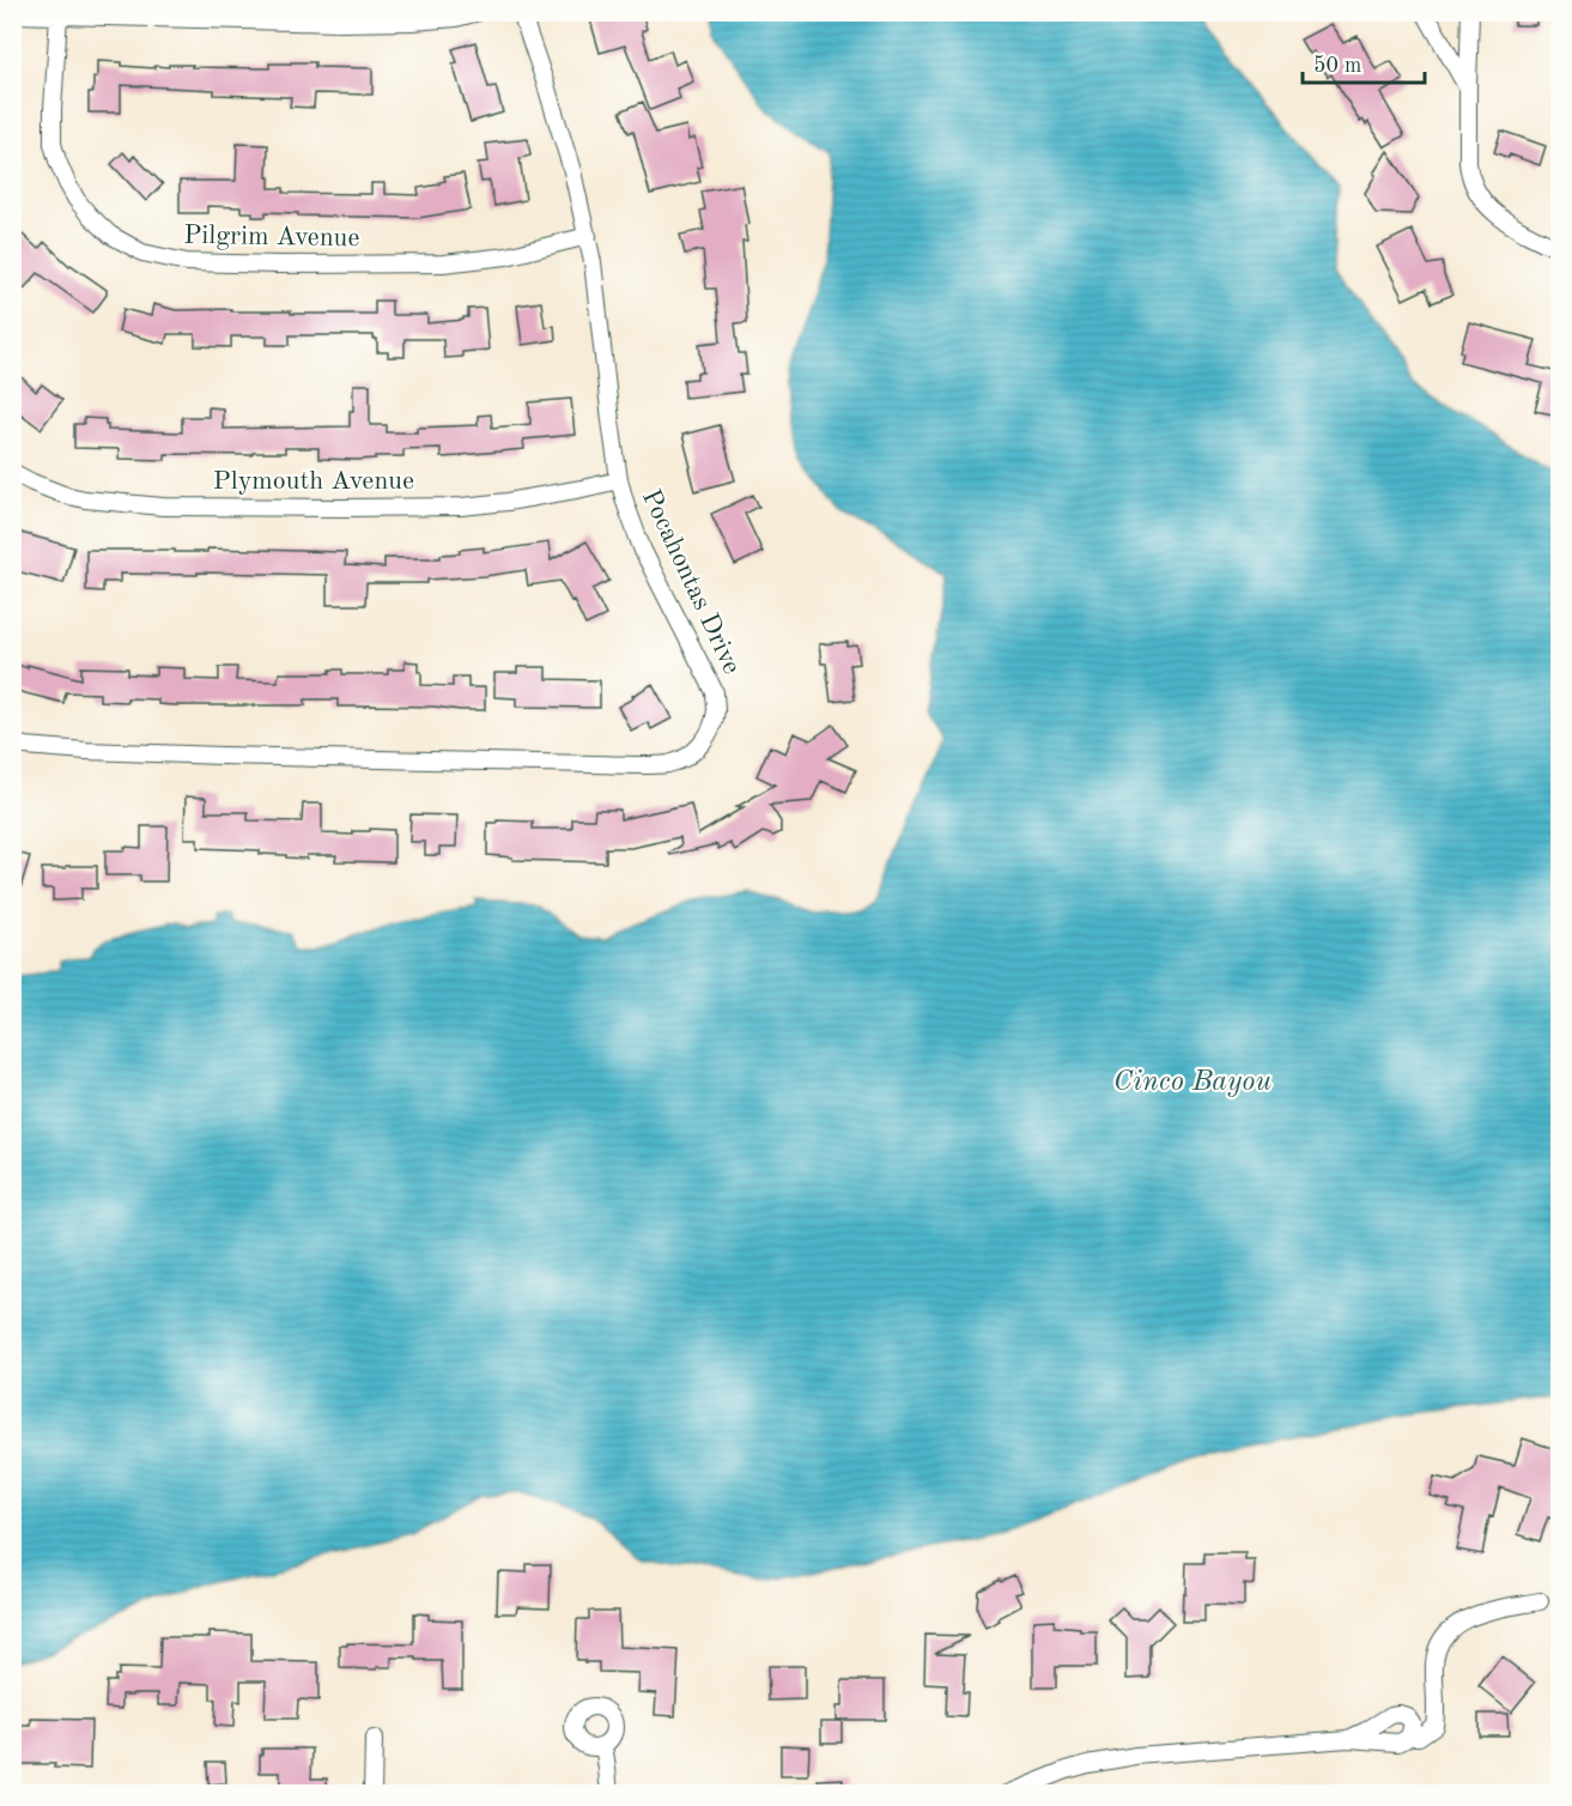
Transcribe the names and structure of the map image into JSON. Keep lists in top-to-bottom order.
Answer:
{
  "streets": {
    "street": ["Pilgrim Avenue", "Plymouth Avenue", "Pocahontas Drive"]
  },
  "crossings": [
    ["Pilgrim Avenue", "Pocahontas Drive"],
    ["Plymouth Avenue", "Pocahontas Drive"]
  ],
  "water": ["Cinco Bayou"],
  "scale_bar": "50 m"
}
